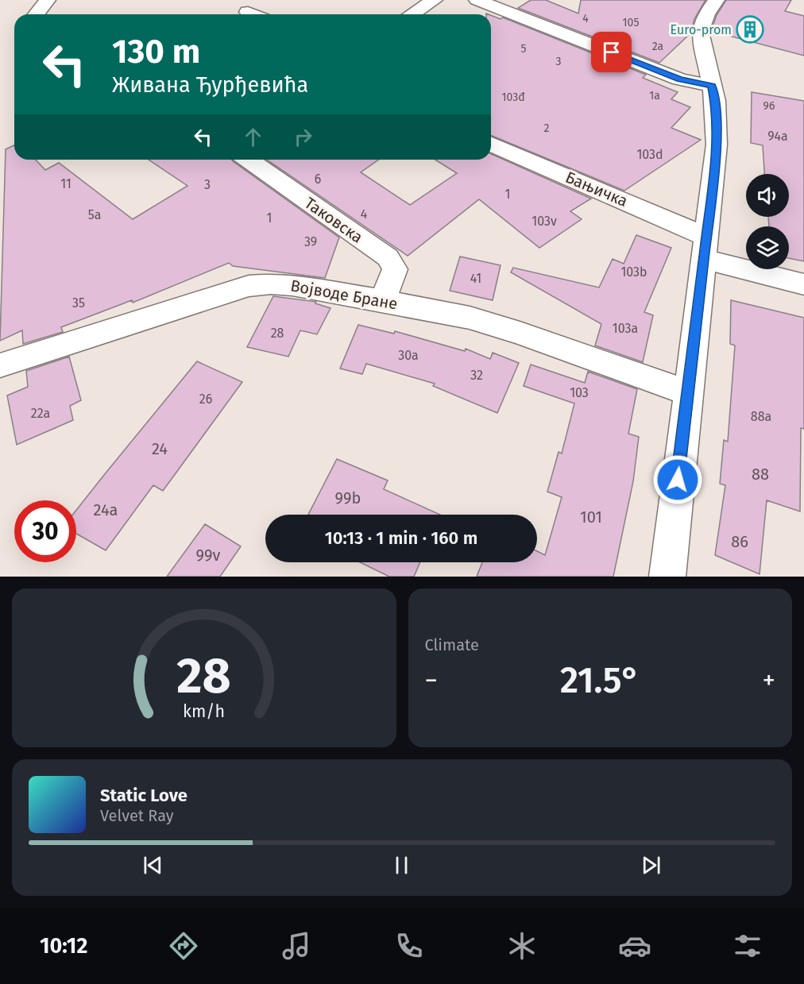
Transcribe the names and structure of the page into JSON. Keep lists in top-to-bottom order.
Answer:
{
  "streets": {
    "street": ["Бањичка", "Таковска", "Војводе Бране"]
  },
  "crossings": [
    ["Таковска", "Војводе Бране"]
  ],
  "places": {
    "building": ["Euro-prom"]
  },
  "house_numbers": [
    "4",
    "105",
    "2a",
    "5",
    "3",
    "1a",
    "103đ",
    "96",
    "2",
    "94a",
    "103d",
    "6",
    "11",
    "3",
    "1",
    "4",
    "5a",
    "1",
    "103v",
    "39",
    "103b",
    "41",
    "35",
    "103a",
    "28",
    "30a",
    "32",
    "103",
    "26",
    "22a",
    "88a",
    "24",
    "88",
    "99b",
    "24a",
    "101",
    "86",
    "99v"
  ],
  "page": {
    "turn": ["130 m", "Живана Ђурђевића"],
    "limit": "30",
    "trip": "10:13 · 1 min · 160 m",
    "tile": "Climate",
    "heat": ["−", "21.5°", "+"],
    "song": ["Static Love", "Velvet Ray"],
    "tabs": "10:12",
    "gauge": ["28", "km/h"]
  }
}
